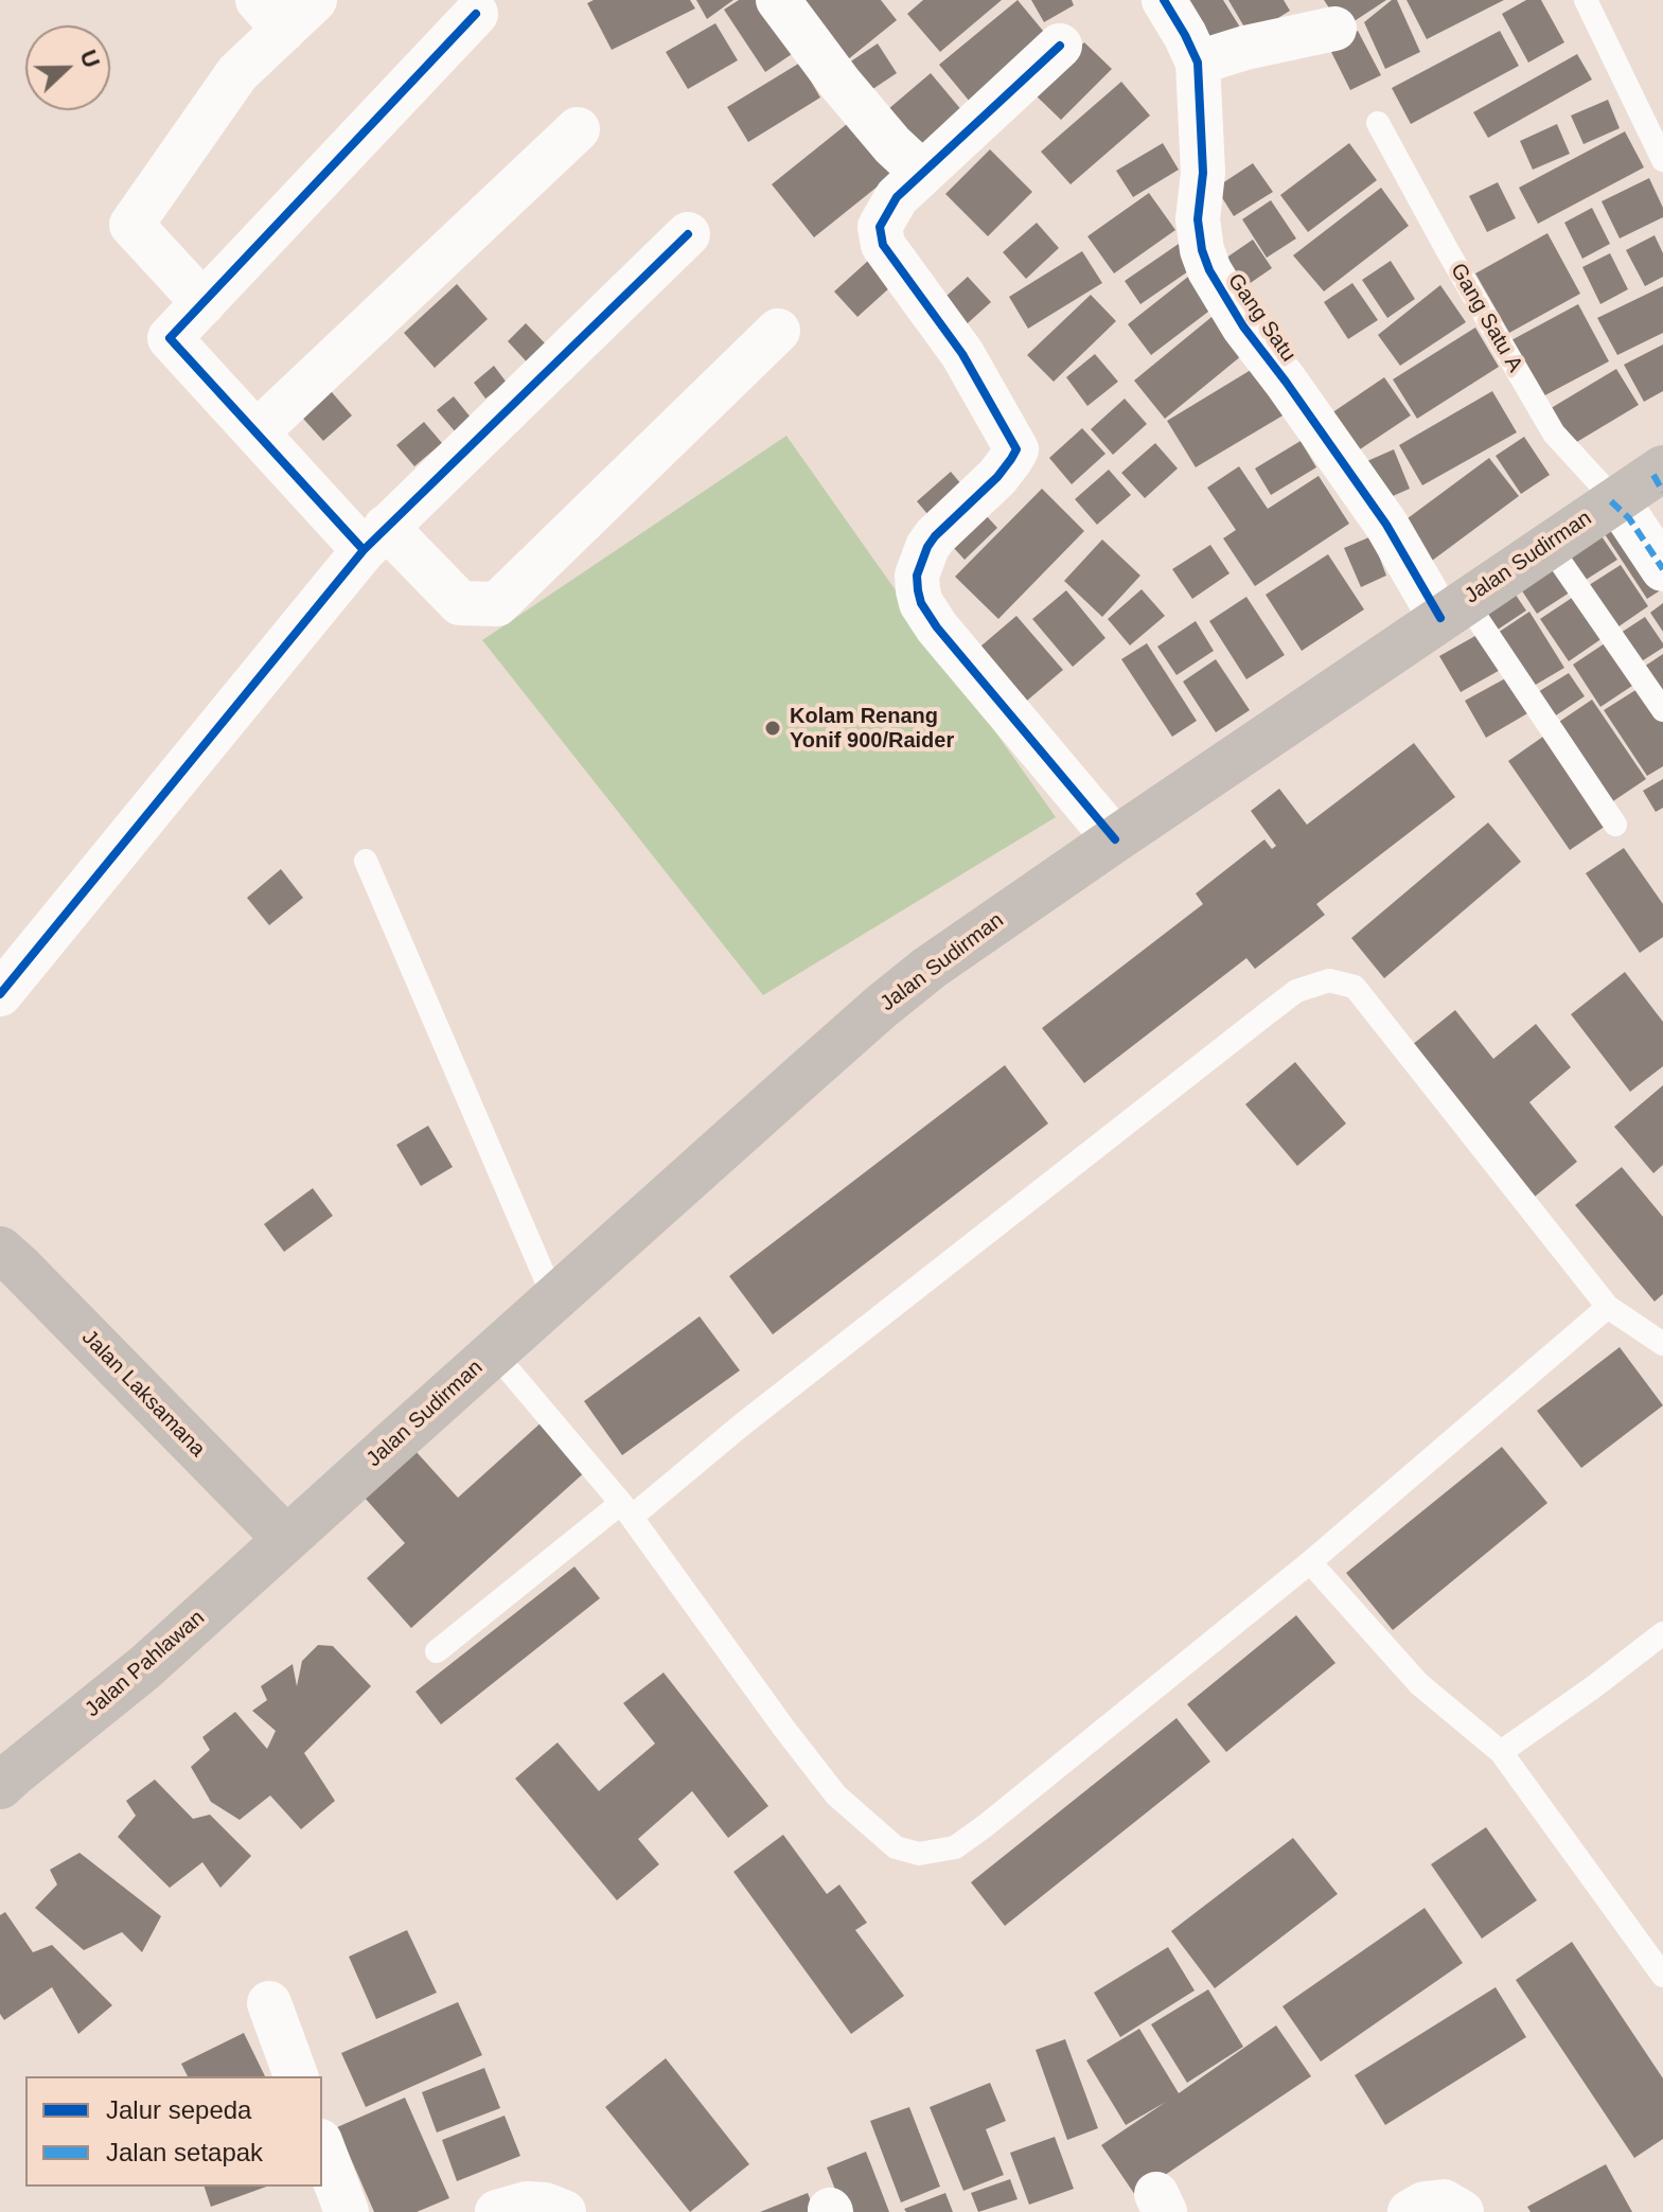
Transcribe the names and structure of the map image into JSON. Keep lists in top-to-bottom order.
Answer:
{
  "streets": {
    "main road": ["Jalan Sudirman", "Jalan Laksamana", "Jalan Pahlawan"],
    "street": ["Gang Satu"],
    "lane": ["Gang Satu A"]
  },
  "crossings": [
    ["Gang Satu", "Jalan Sudirman"],
    ["Gang Satu A", "Jalan Sudirman"],
    ["Jalan Sudirman", "Jalan Laksamana"],
    ["Jalan Sudirman", "Jalan Pahlawan"],
    ["Jalan Laksamana", "Jalan Pahlawan"]
  ],
  "places": ["Kolam Renang Yonif 900/Raider"],
  "legend": ["Jalur sepeda", "Jalan setapak"],
  "north": "right"
}
